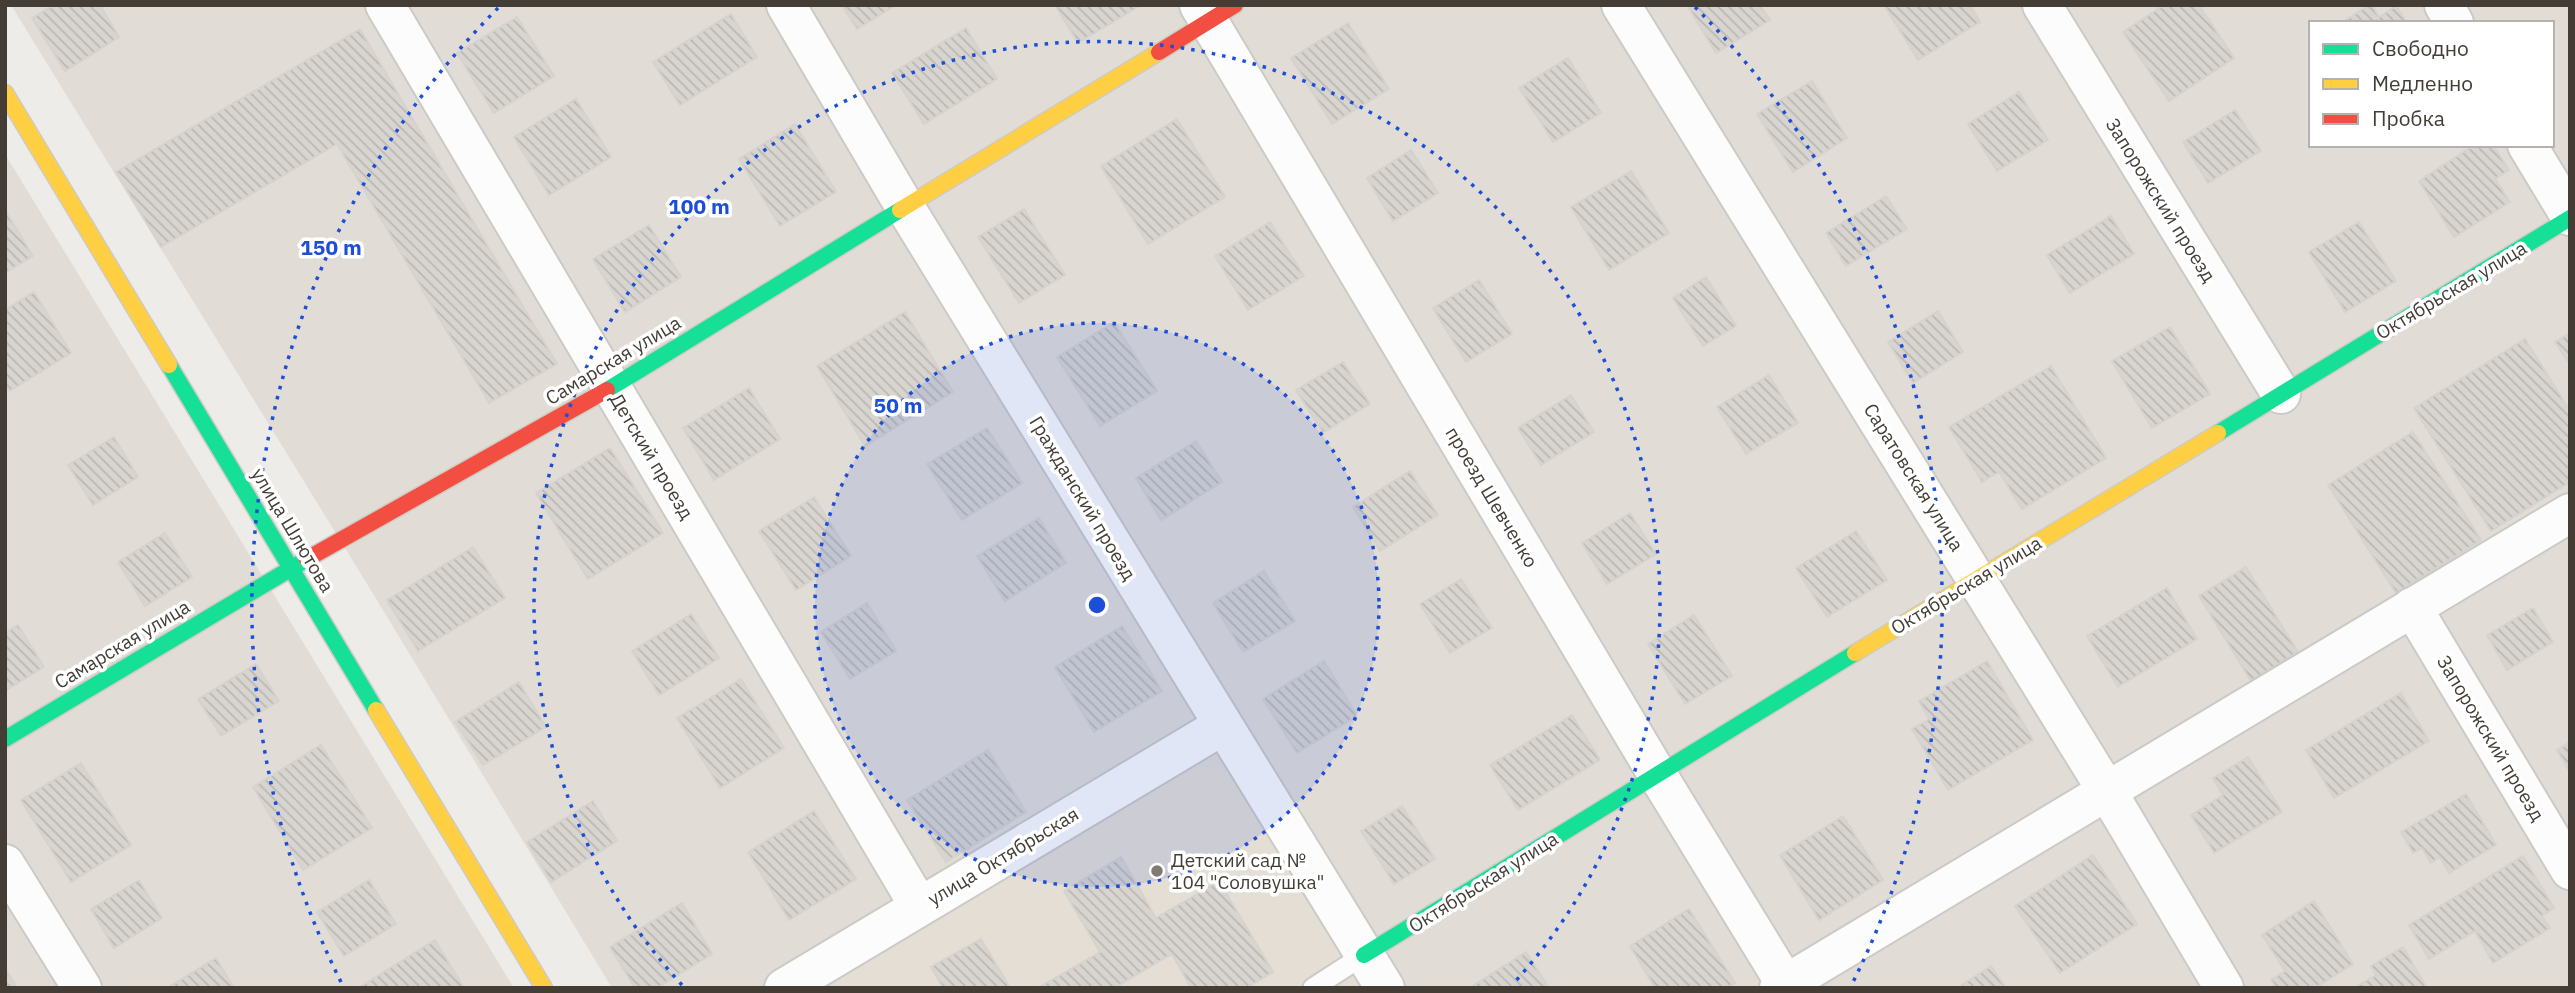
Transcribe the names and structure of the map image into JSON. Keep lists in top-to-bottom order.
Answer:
{
  "streets": {
    "street": [
      "Запорожский проезд",
      "Октябрьская улица",
      "Самарская улица",
      "Детский проезд",
      "Саратовская улица",
      "проезд Шевченко",
      "Гражданский проезд",
      "улица Шлютова",
      "улица Октябрьская"
    ]
  },
  "crossings": [
    ["Запорожский проезд", "Октябрьская улица"],
    ["Октябрьская улица", "Саратовская улица"],
    ["Октябрьская улица", "проезд Шевченко"],
    ["Октябрьская улица", "Гражданский проезд"],
    ["Самарская улица", "Детский проезд"],
    ["Самарская улица", "проезд Шевченко"],
    ["Самарская улица", "Гражданский проезд"],
    ["Самарская улица", "улица Шлютова"],
    ["Детский проезд", "улица Октябрьская"],
    ["Гражданский проезд", "улица Октябрьская"]
  ],
  "places": ["Детский сад № 104 \"Соловушка\""],
  "legend": ["Свободно", "Медленно", "Пробка"],
  "rings": ["100 m", "150 m", "50 m"]
}
